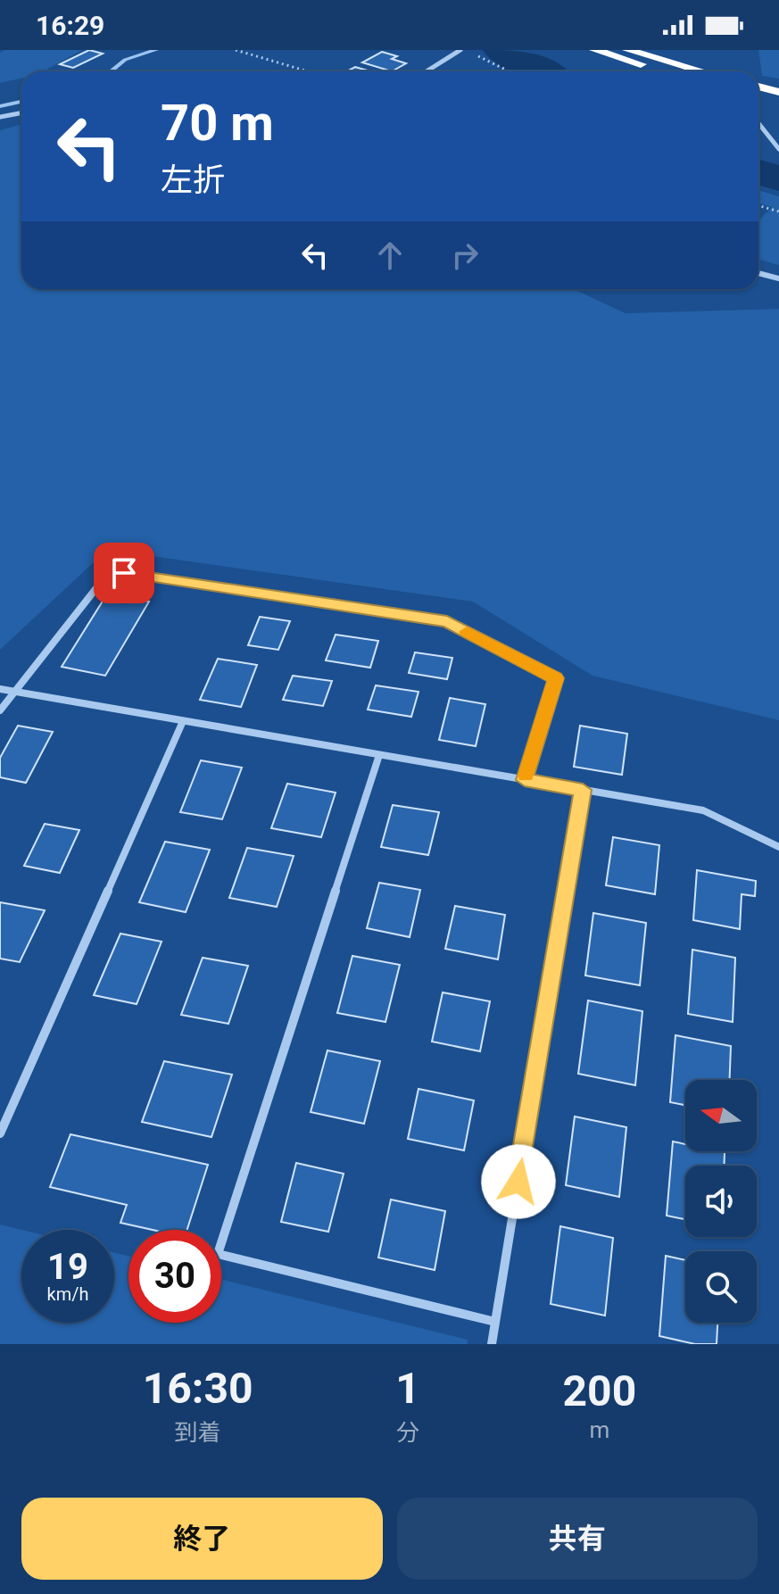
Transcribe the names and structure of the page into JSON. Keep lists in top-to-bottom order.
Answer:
{
  "north": "left",
  "page": {
    "status": "16:29",
    "turn": ["70 m", "左折"],
    "speed": "19 km/h",
    "limit": "30",
    "eta": [
      "16:30",
      "到着",
      "1",
      "分",
      "200",
      "m"
    ],
    "buttons": ["終了", "共有"]
  }
}
